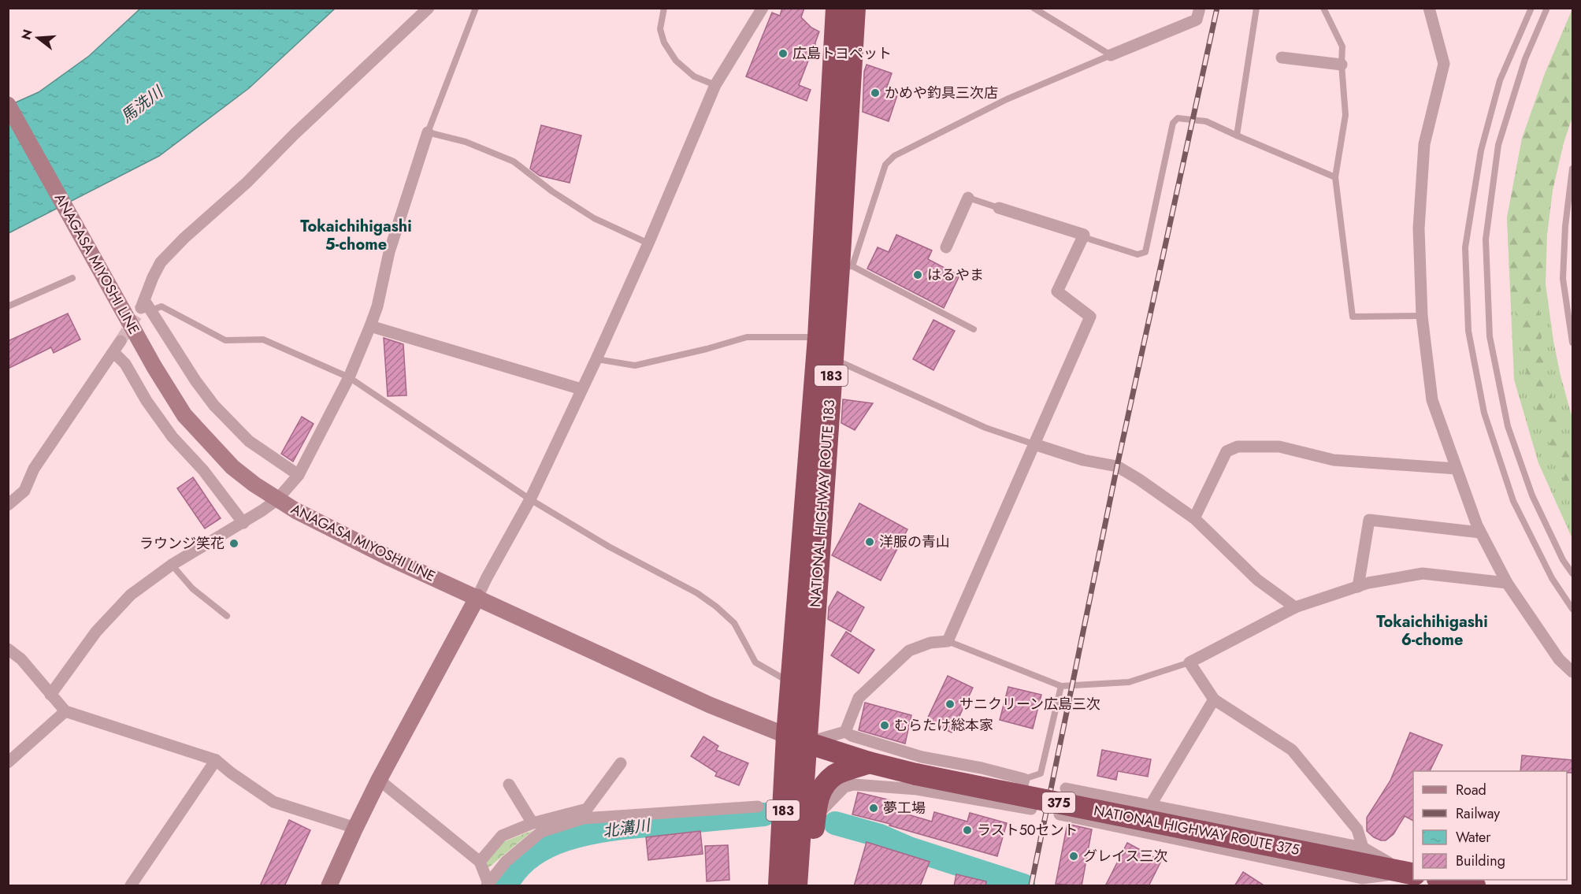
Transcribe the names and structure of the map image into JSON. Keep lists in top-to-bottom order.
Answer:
{
  "streets": {
    "highway": [
      "183",
      "NATIONAL HIGHWAY ROUTE 183",
      "375",
      "NATIONAL HIGHWAY ROUTE 375"
    ],
    "main road": ["ANAGASA MIYOSHI LINE"]
  },
  "crossings": [
    ["ANAGASA MIYOSHI LINE", "NATIONAL HIGHWAY ROUTE 183"],
    ["ANAGASA MIYOSHI LINE", "NATIONAL HIGHWAY ROUTE 375"],
    ["NATIONAL HIGHWAY ROUTE 183", "NATIONAL HIGHWAY ROUTE 375"]
  ],
  "districts": ["Tokaichihigashi 5-chome", "Tokaichihigashi 6-chome"],
  "water": ["馬洗川", "北溝川"],
  "places": [
    "広島トヨペット",
    "かめや釣具三次店",
    "はるやま",
    "洋服の青山",
    "ラウンジ笑花",
    "サニクリーン広島三次",
    "むらたけ総本家",
    "夢工場",
    "ラスト50セント",
    "グレイス三次"
  ],
  "legend": [
    "Road",
    "Railway",
    "Water",
    "Building"
  ],
  "north": "left"
}
